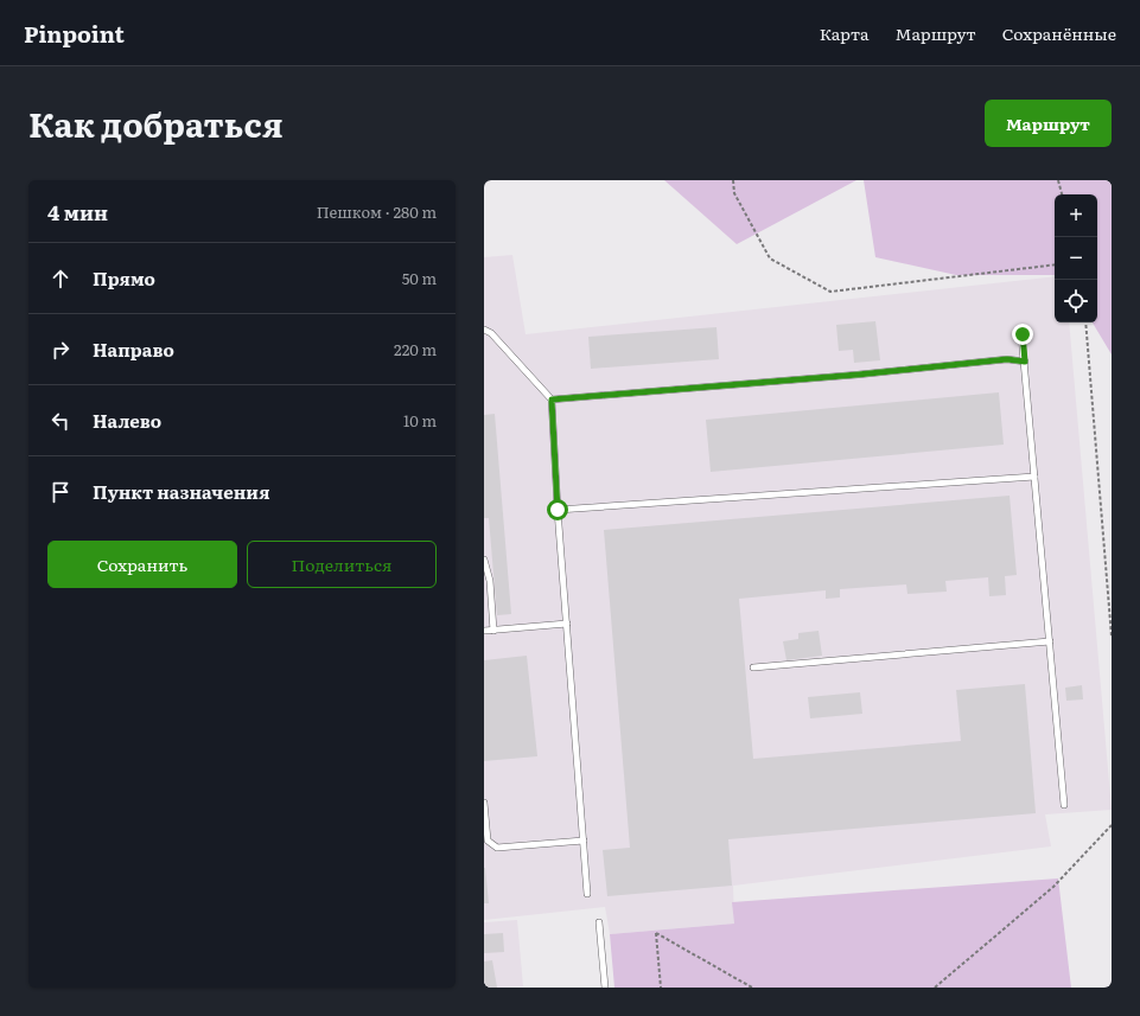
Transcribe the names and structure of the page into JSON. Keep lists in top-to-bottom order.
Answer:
{
  "page": {
    "header": "Pinpoint",
    "nav": ["Карта", "Маршрут", "Сохранённые"],
    "title": "Как добраться",
    "buttons": [
      "Маршрут",
      ["Сохранить", "Поделиться"]
    ],
    "heading": ["4 мин", "Пешком · 280 m"],
    "map_buttons": ["+", "−"],
    "list": [
      ["Прямо", "50 m"],
      ["Направо", "220 m"],
      ["Налево", "10 m"],
      "Пункт назначения"
    ]
  }
}
